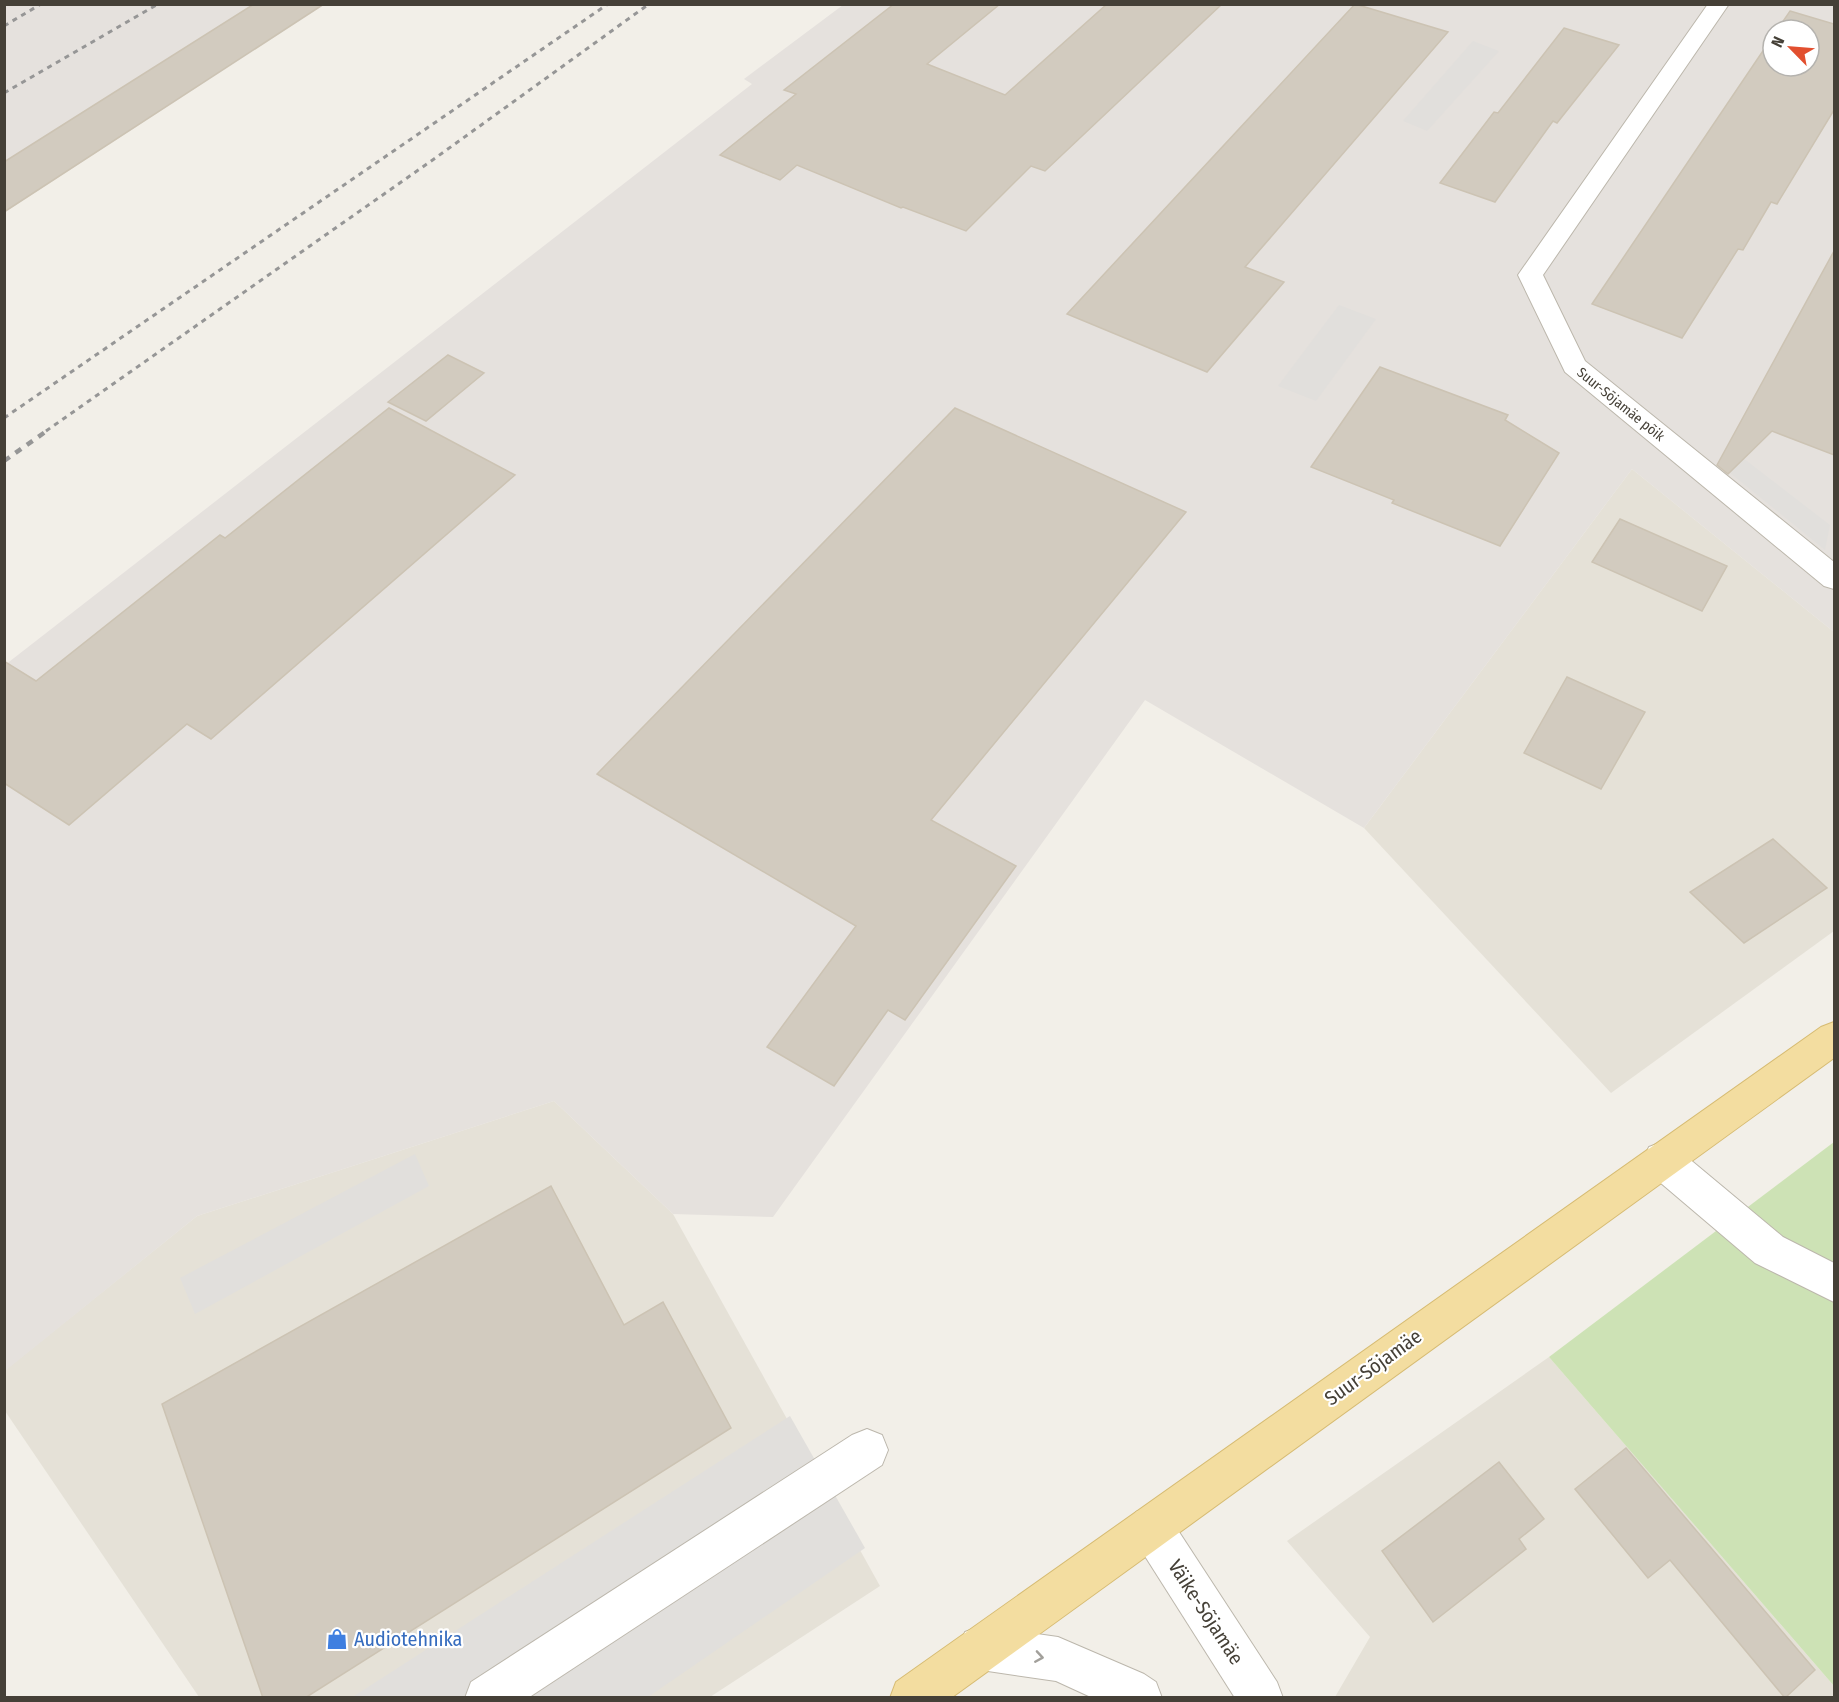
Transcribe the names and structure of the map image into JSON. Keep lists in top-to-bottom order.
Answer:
{
  "streets": {
    "main road": ["Suur-Sõjamäe"],
    "street": ["Suur-Sõjamäe põik", "Väike-Sõjamäe"]
  },
  "crossings": [
    ["Suur-Sõjamäe", "Väike-Sõjamäe"]
  ],
  "places": {
    "shop": ["Audiotehnika"]
  },
  "north": "top left"
}
